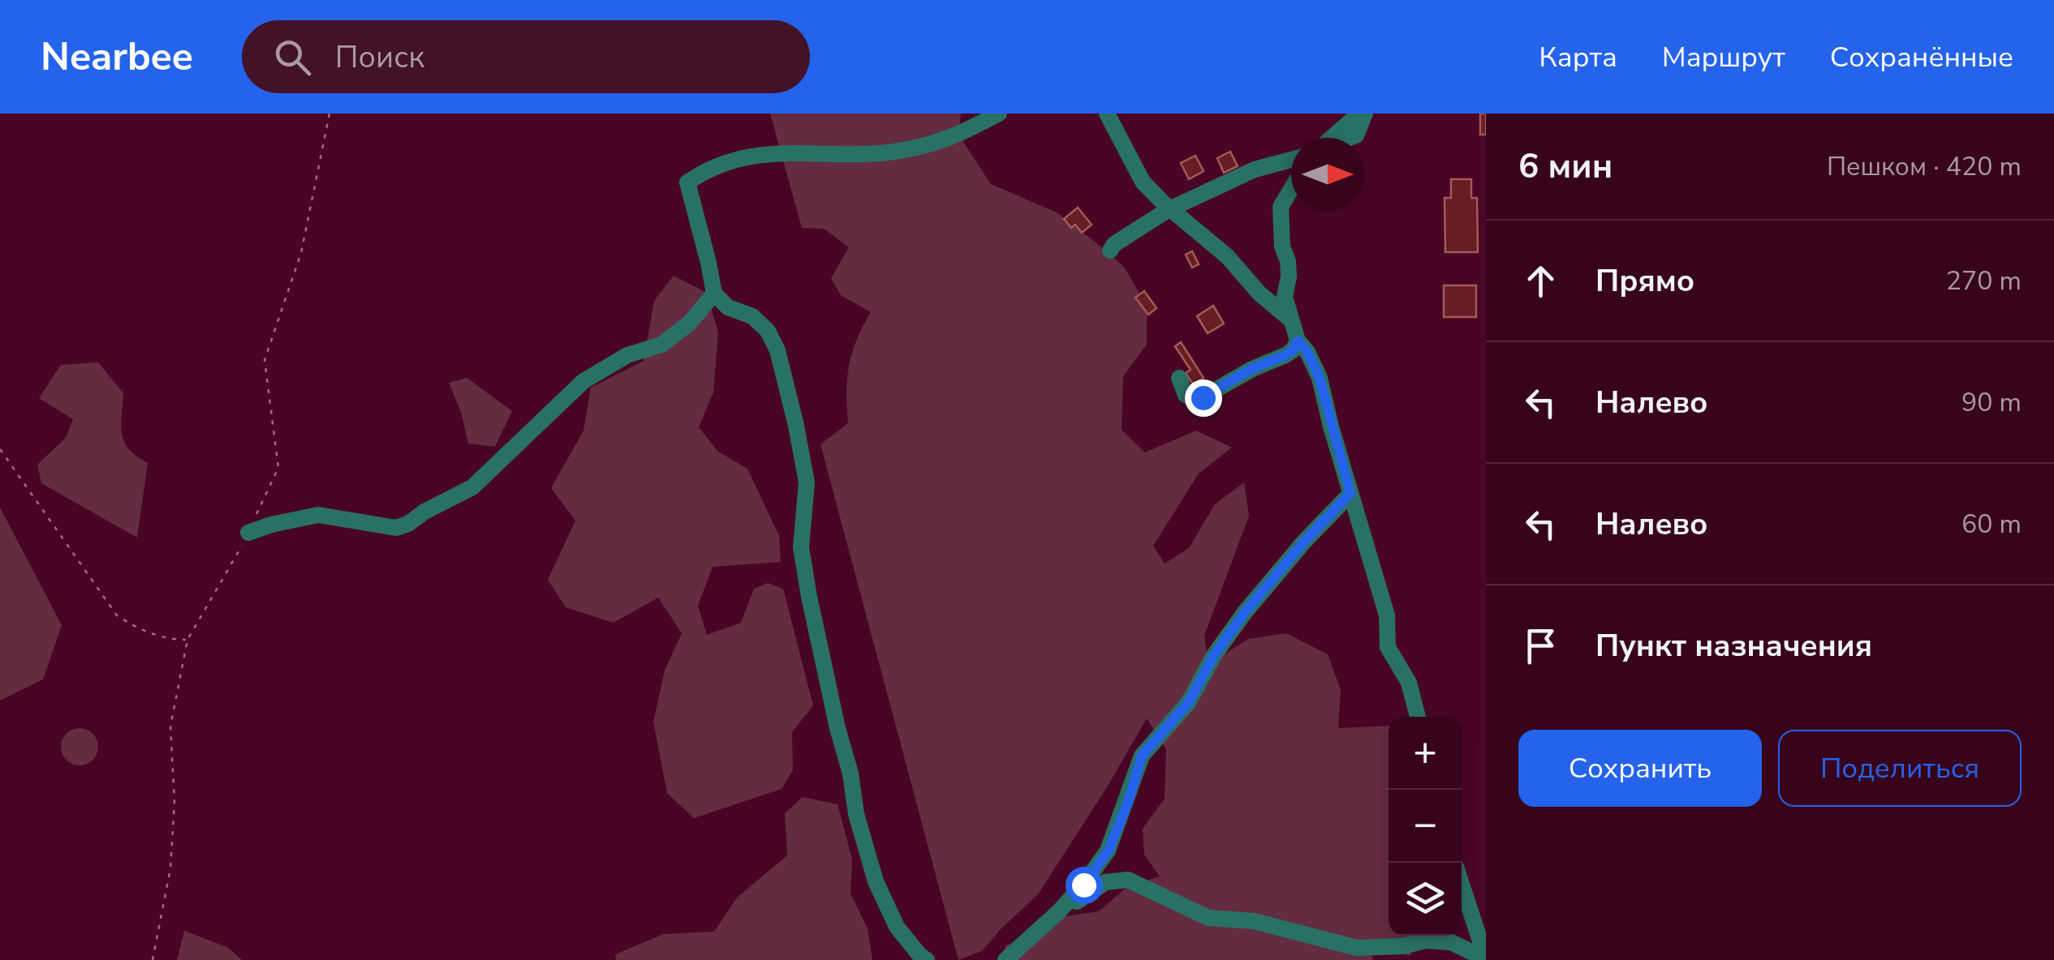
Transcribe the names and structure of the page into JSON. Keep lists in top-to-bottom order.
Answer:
{
  "north": "right",
  "page": {
    "header": "Nearbee",
    "search": "Поиск",
    "nav": ["Карта", "Маршрут", "Сохранённые"],
    "heading": ["6 мин", "Пешком · 420 m"],
    "list": [
      ["Прямо", "270 m"],
      ["Налево", "90 m"],
      ["Налево", "60 m"],
      "Пункт назначения"
    ],
    "buttons": ["Сохранить", "Поделиться"],
    "map_buttons": ["+", "−"]
  }
}
